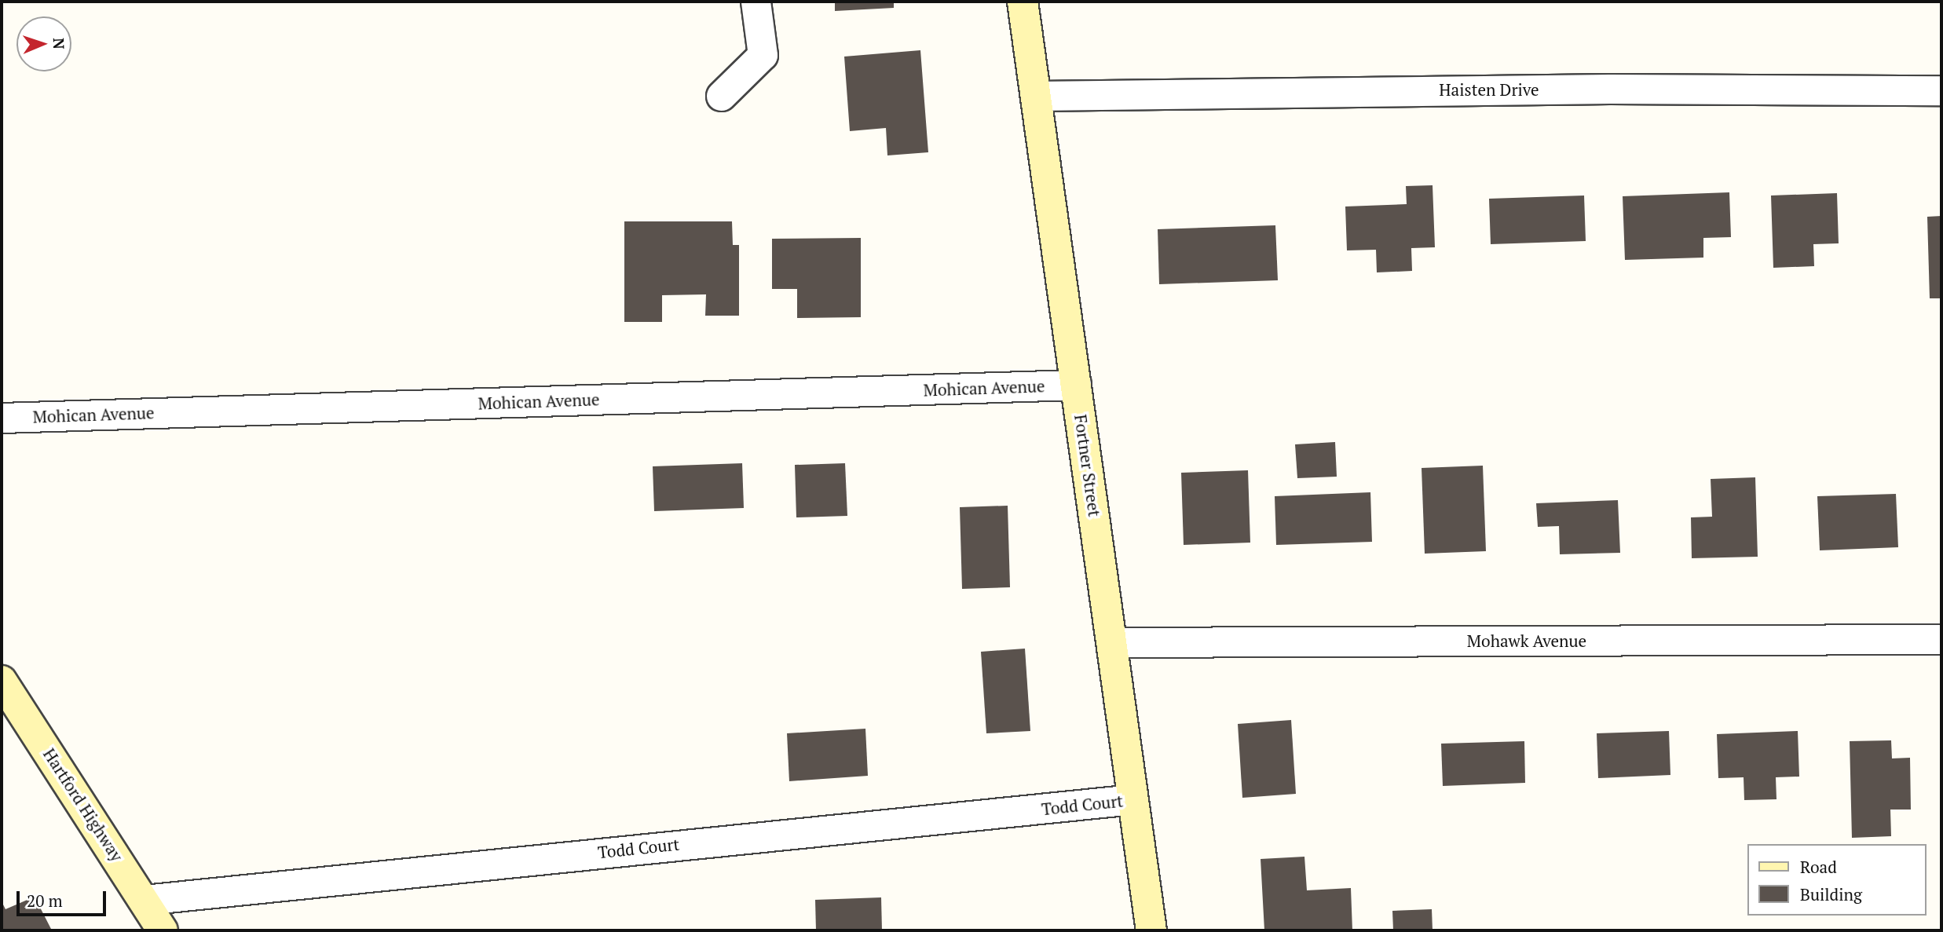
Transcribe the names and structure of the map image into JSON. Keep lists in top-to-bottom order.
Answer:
{
  "streets": {
    "street": [
      "Haisten Drive",
      "Mohican Avenue",
      "Fortner Street",
      "Mohawk Avenue",
      "Hartford Highway",
      "Todd Court"
    ]
  },
  "crossings": [
    ["Haisten Drive", "Fortner Street"],
    ["Mohican Avenue", "Fortner Street"],
    ["Fortner Street", "Mohawk Avenue"],
    ["Fortner Street", "Todd Court"],
    ["Hartford Highway", "Todd Court"]
  ],
  "legend": ["Road", "Building"],
  "scale_bar": "20 m",
  "north": "right"
}
